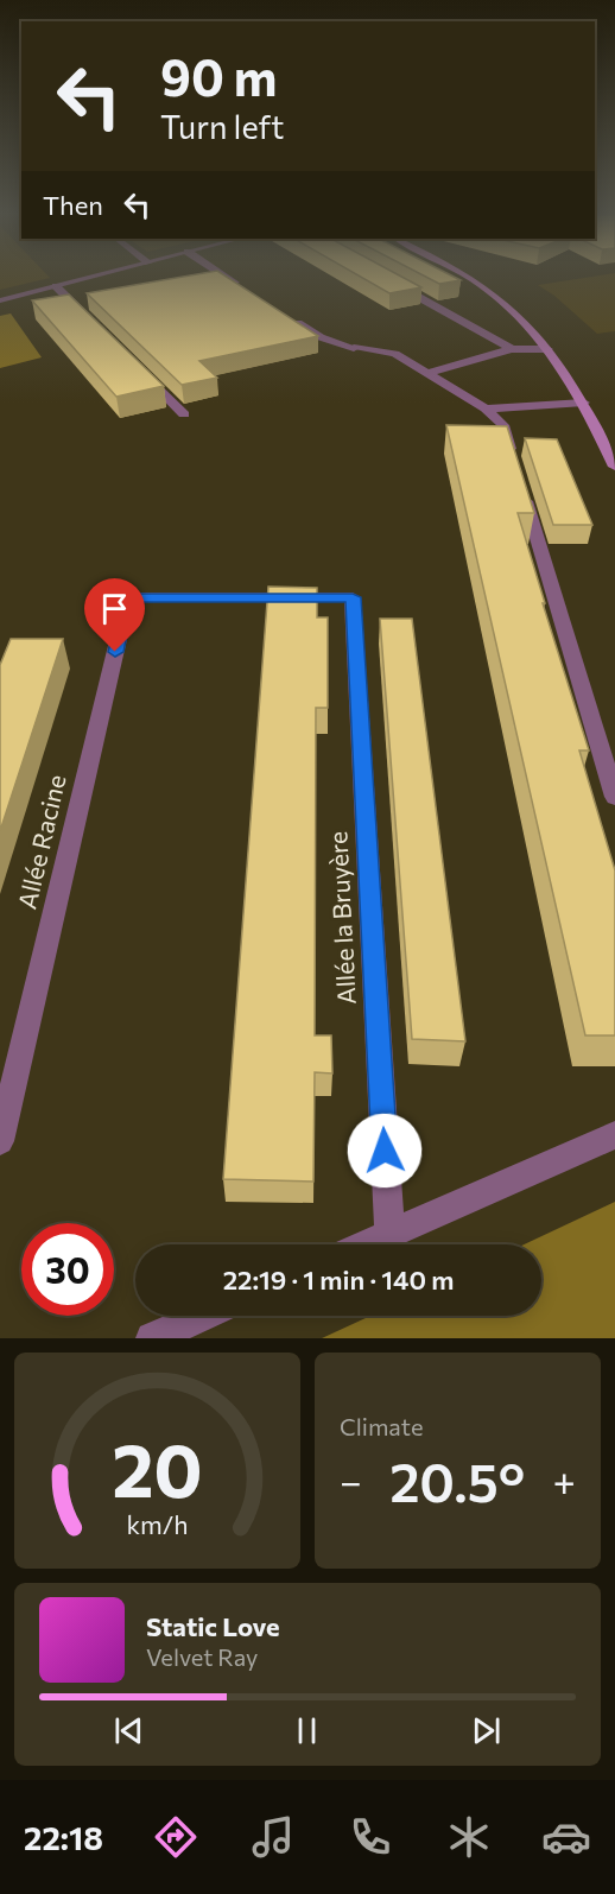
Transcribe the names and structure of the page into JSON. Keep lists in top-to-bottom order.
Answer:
{
  "streets": {
    "street": ["Allée Racine", "Allée la Bruyère"]
  },
  "crossings": [
    ["Allée Racine", "Allée la Bruyère"]
  ],
  "page": {
    "turn": ["90 m", "Turn left"],
    "then": "Then",
    "limit": "30",
    "trip": "22:19 · 1 min · 140 m",
    "tile": "Climate",
    "heat": ["−", "20.5°", "+"],
    "song": ["Static Love", "Velvet Ray"],
    "tabs": "22:18",
    "gauge": ["20", "km/h"]
  }
}
